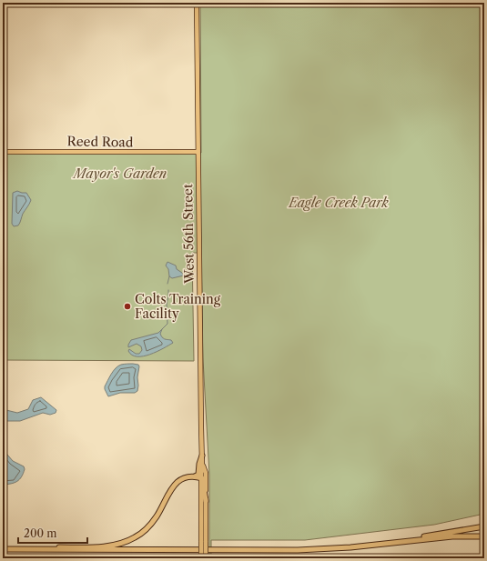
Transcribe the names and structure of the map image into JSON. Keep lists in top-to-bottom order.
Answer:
{
  "streets": {
    "main road": ["Reed Road", "West 56th Street"]
  },
  "crossings": [
    ["Reed Road", "West 56th Street"]
  ],
  "parks": ["Mayor's Garden", "Eagle Creek Park"],
  "places": ["Colts Training Facility"],
  "scale_bar": "200 m"
}
